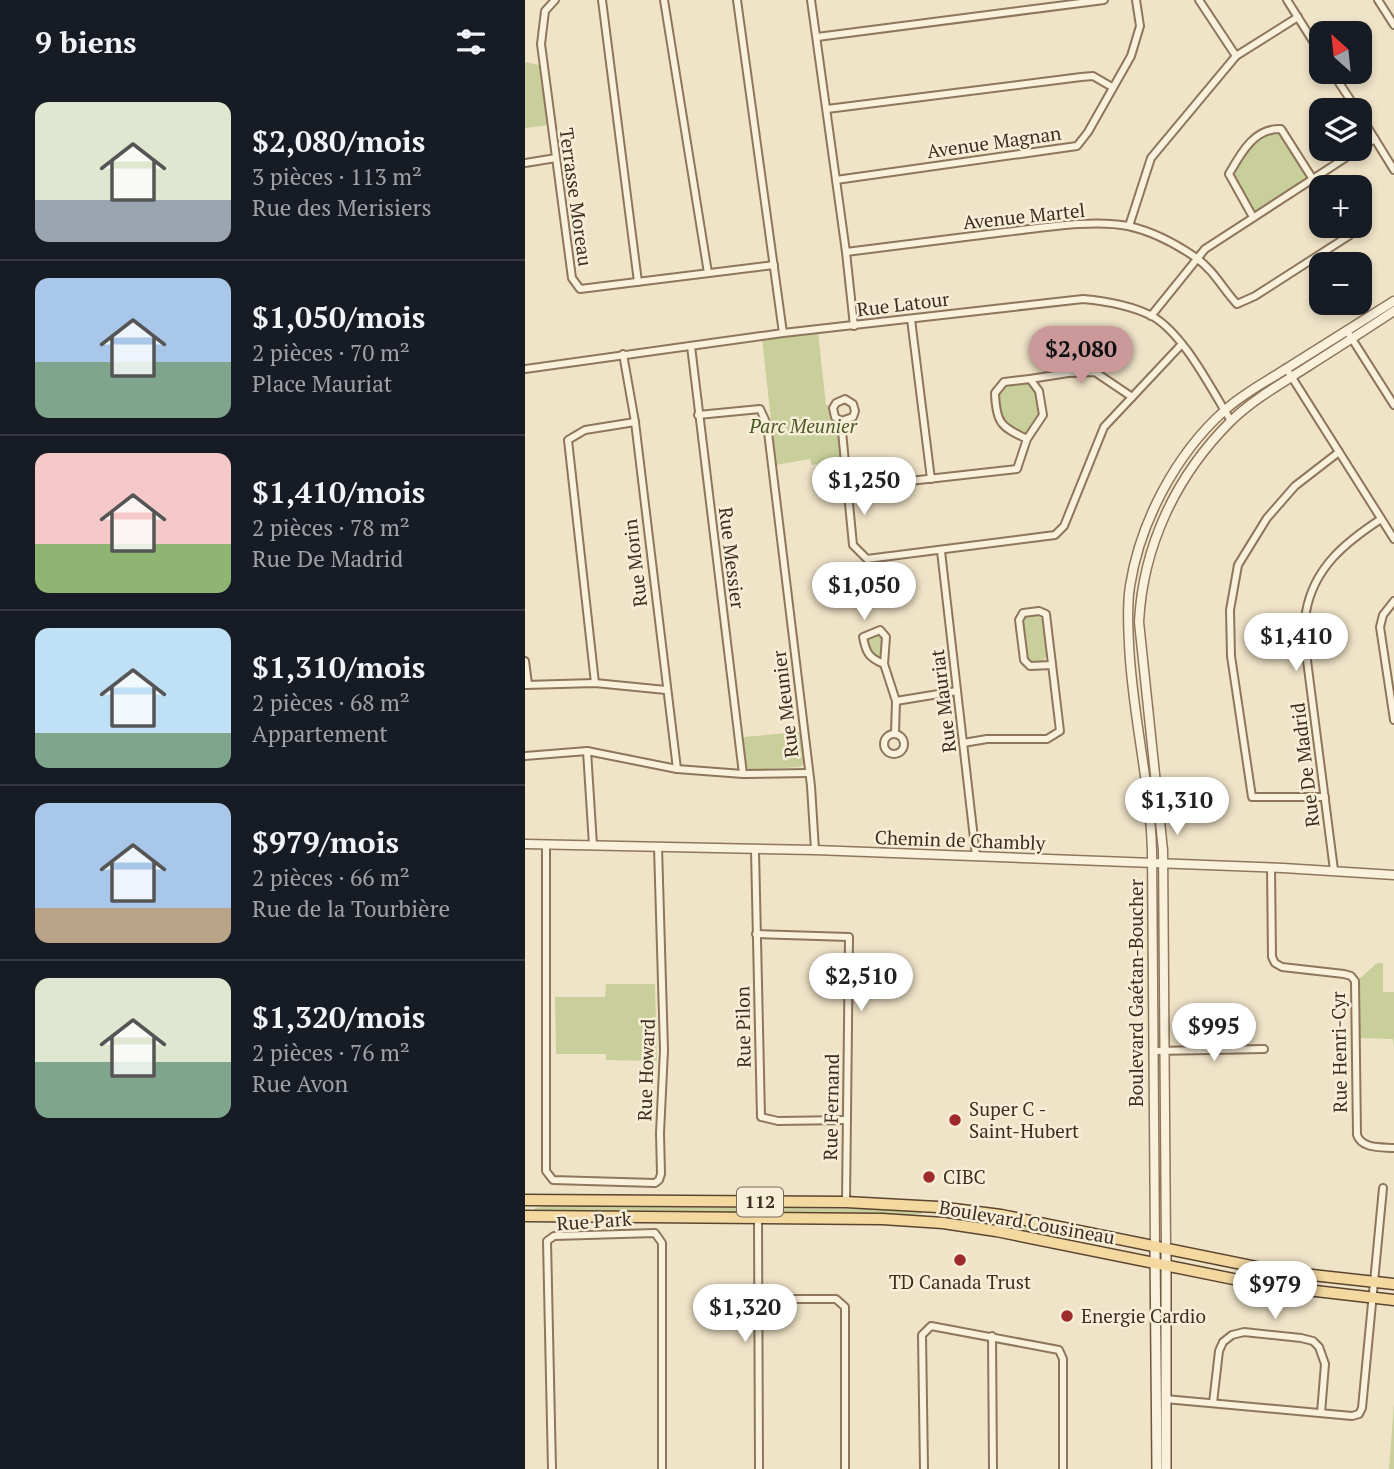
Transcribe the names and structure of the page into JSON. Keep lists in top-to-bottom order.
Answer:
{
  "streets": {
    "main road": ["Boulevard Gaétan-Boucher", "112", "Boulevard Cousineau"],
    "street": [
      "Avenue Magnan",
      "Terrasse Moreau",
      "Avenue Martel",
      "Rue Latour",
      "Rue Messier",
      "Rue Morin",
      "Rue Mauriat",
      "Rue Meunier",
      "Rue De Madrid",
      "Chemin de Chambly",
      "Rue Pilon",
      "Rue Henri-Cyr",
      "Rue Howard",
      "Rue Fernand",
      "Rue Park"
    ]
  },
  "crossings": [
    ["Rue Latour", "Rue Messier"],
    ["Rue Latour", "Rue Morin"],
    ["Rue Latour", "Boulevard Gaétan-Boucher"],
    ["Rue Messier", "Rue Meunier"],
    ["Rue Mauriat", "Chemin de Chambly"],
    ["Rue Meunier", "Chemin de Chambly"],
    ["Rue De Madrid", "Chemin de Chambly"],
    ["Chemin de Chambly", "Boulevard Gaétan-Boucher"],
    ["Chemin de Chambly", "Rue Pilon"],
    ["Chemin de Chambly", "Rue Henri-Cyr"],
    ["Chemin de Chambly", "Rue Howard"],
    ["Boulevard Gaétan-Boucher", "Boulevard Cousineau"],
    ["Rue Pilon", "Rue Fernand"],
    ["Rue Fernand", "Boulevard Cousineau"]
  ],
  "parks": ["Parc Meunier"],
  "places": [
    "Super C - Saint-Hubert",
    "CIBC",
    "TD Canada Trust",
    "Energie Cardio"
  ],
  "north": "top left",
  "page": {
    "heading": "9 biens",
    "map_buttons": ["+", "−"],
    "list": [
      {
        "name": "$2,080/mois",
        "note": "3 pièces · 113 m² · Rue des Merisiers"
      },
      {
        "name": "$1,050/mois",
        "note": "2 pièces · 70 m² · Place Mauriat"
      },
      {
        "name": "$1,410/mois",
        "note": "2 pièces · 78 m² · Rue De Madrid"
      },
      {
        "name": "$1,310/mois",
        "note": "2 pièces · 68 m² · Appartement"
      },
      {
        "name": "$979/mois",
        "note": "2 pièces · 66 m² · Rue de la Tourbière"
      },
      {
        "name": "$1,320/mois",
        "note": "2 pièces · 76 m² · Rue Avon"
      }
    ],
    "price": [
      "$2,080",
      "$1,250",
      "$1,050",
      "$1,410",
      "$1,310",
      "$2,510",
      "$995",
      "$979",
      "$1,320"
    ]
  }
}
